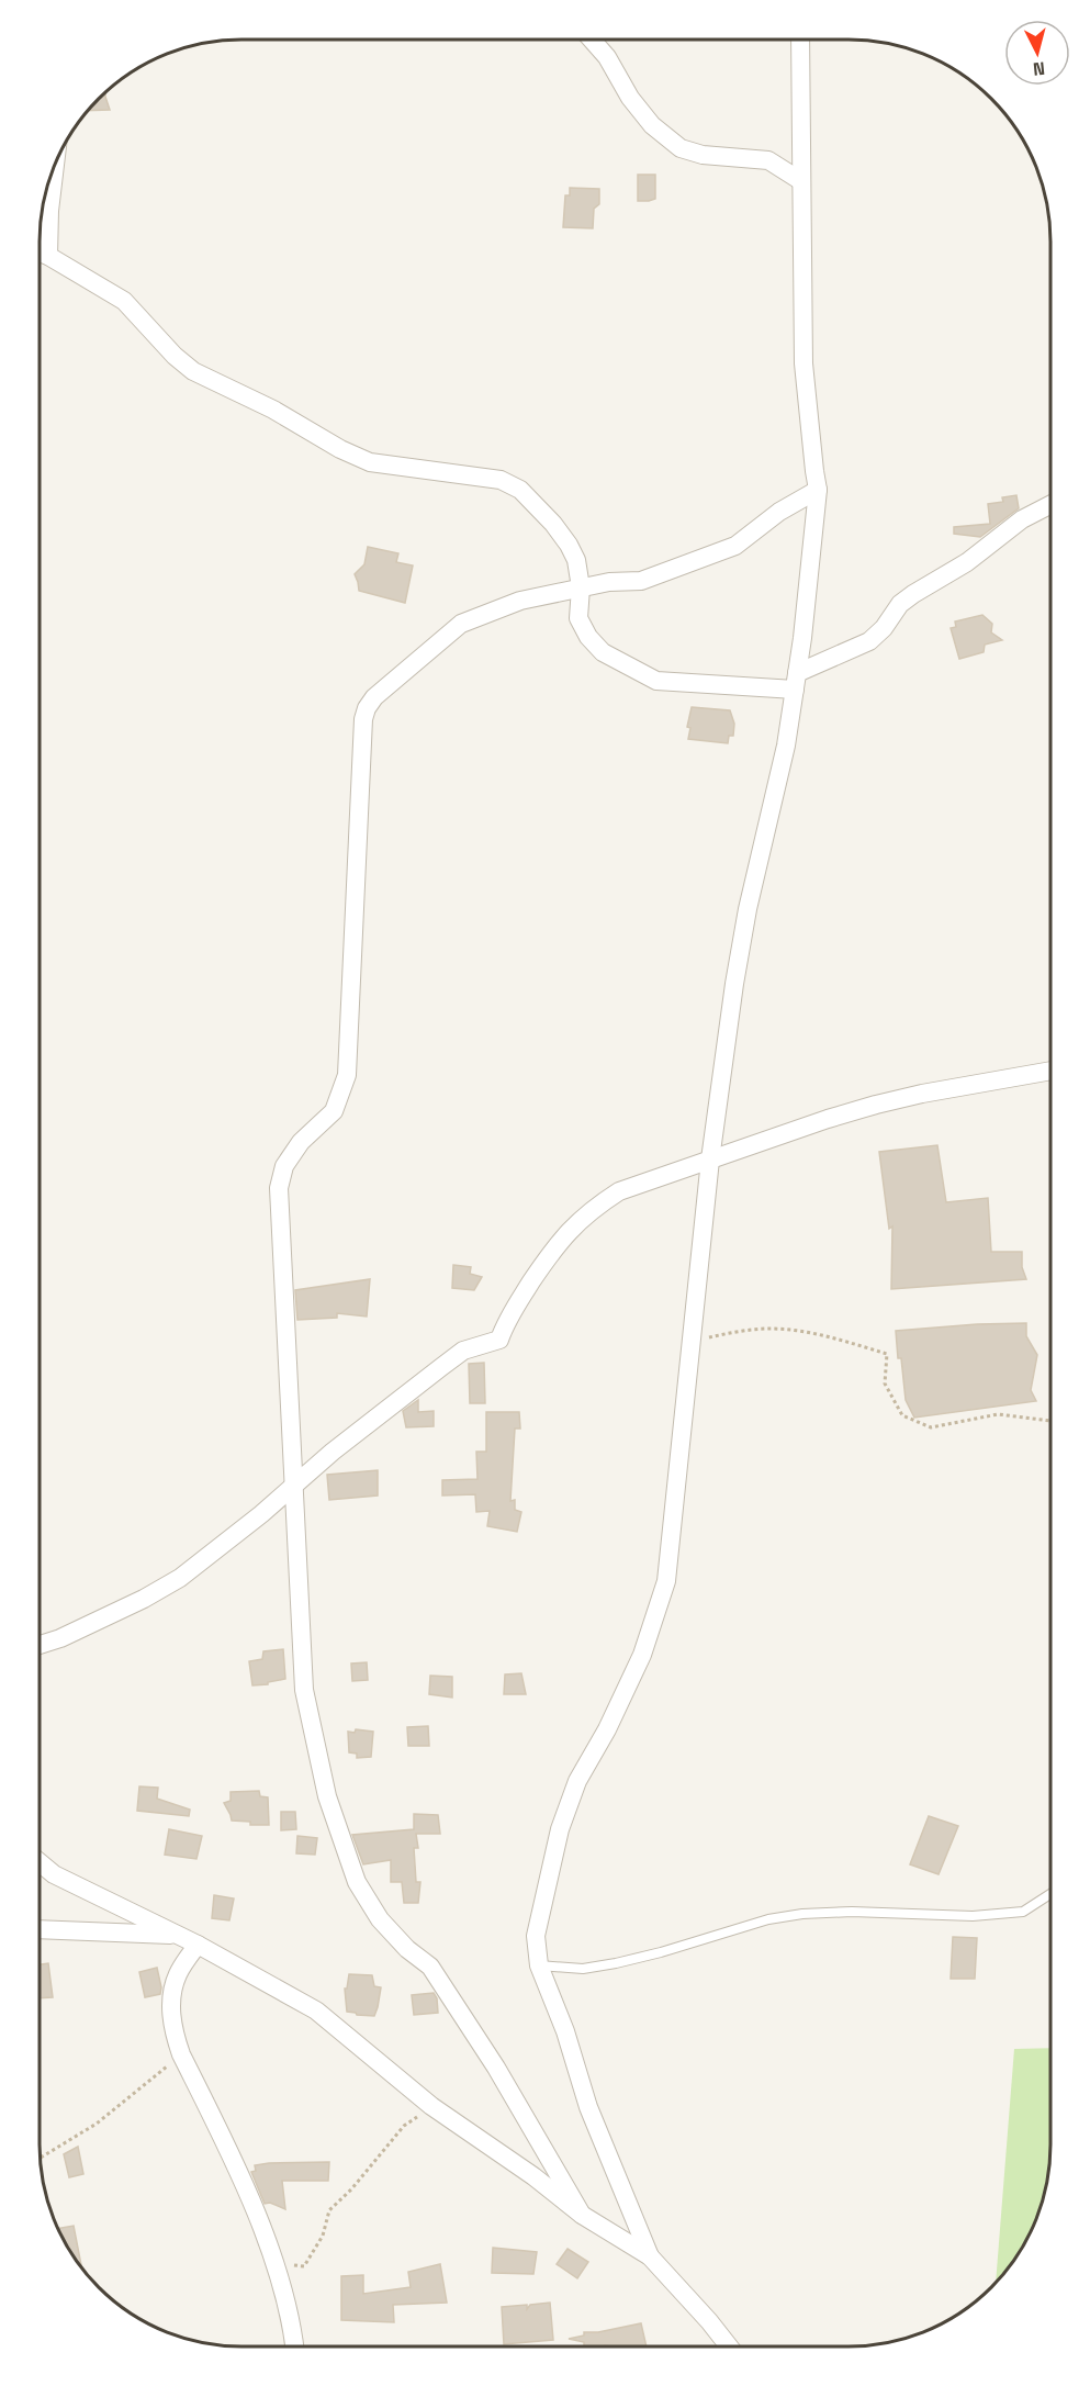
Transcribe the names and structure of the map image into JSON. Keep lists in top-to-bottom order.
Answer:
{
  "north": "bottom"
}
